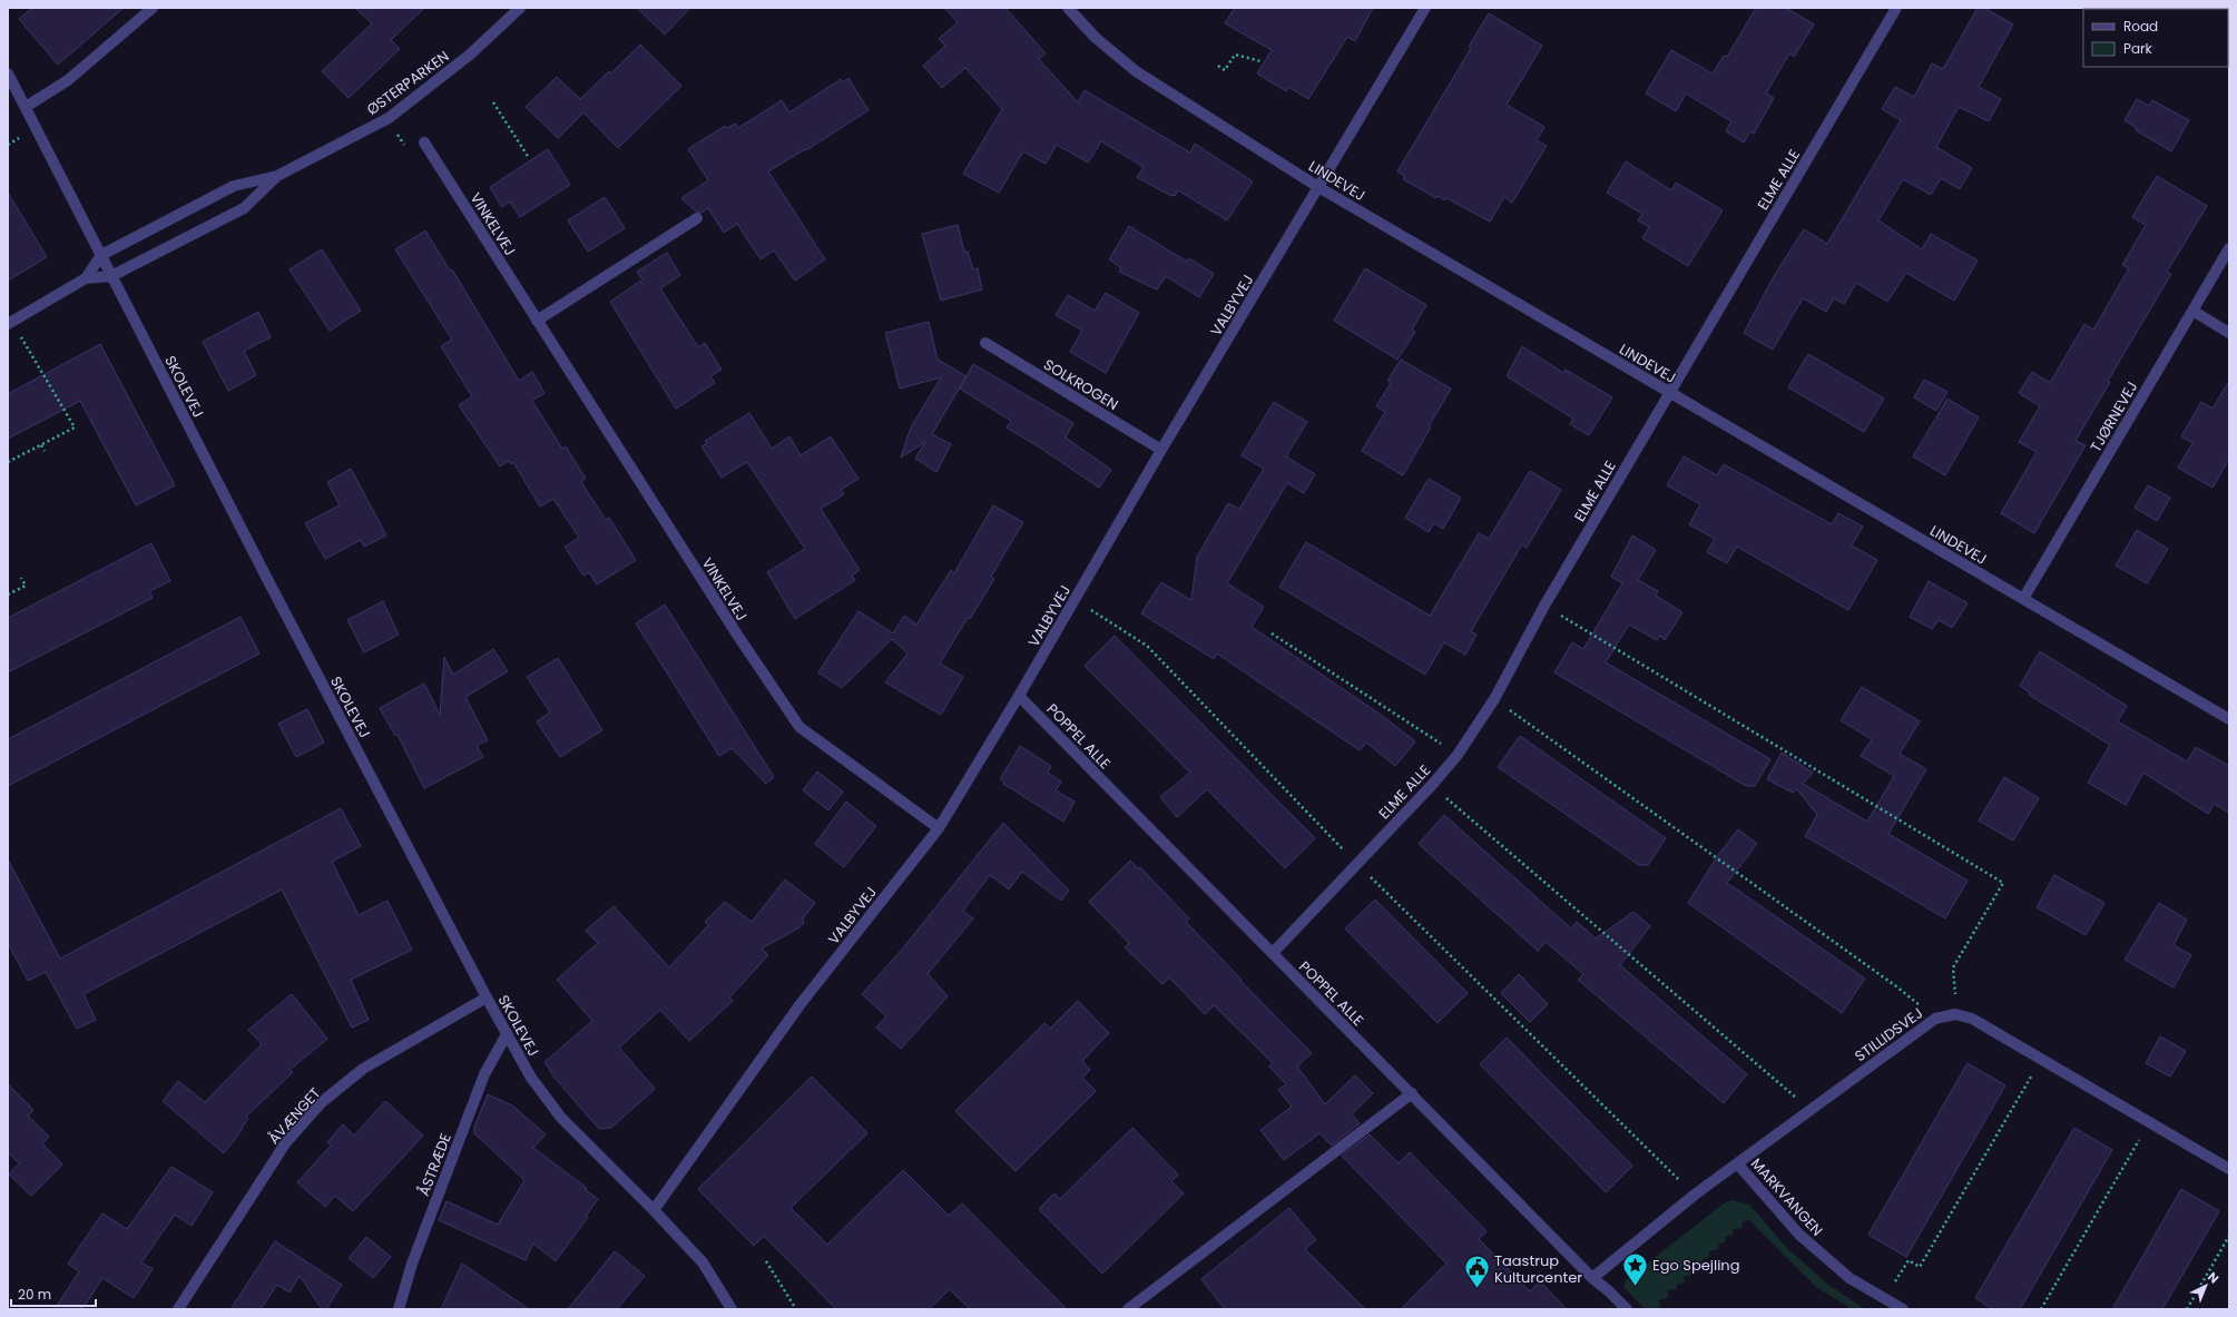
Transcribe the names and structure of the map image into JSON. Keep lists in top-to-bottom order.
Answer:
{
  "streets": {
    "street": [
      "ØSTERPARKEN",
      "ELME ALLE",
      "LINDEVEJ",
      "VINKELVEJ",
      "VALBYVEJ",
      "SOLKROGEN",
      "SKOLEVEJ",
      "TJØRNEVEJ",
      "POPPEL ALLE",
      "STILLIDSVEJ",
      "ÅVÆNGET",
      "ÅSTRÆDE",
      "MARKVANGEN"
    ]
  },
  "crossings": [
    ["ØSTERPARKEN", "SKOLEVEJ"],
    ["ELME ALLE", "LINDEVEJ"],
    ["ELME ALLE", "POPPEL ALLE"],
    ["LINDEVEJ", "VALBYVEJ"],
    ["LINDEVEJ", "TJØRNEVEJ"],
    ["VINKELVEJ", "VALBYVEJ"],
    ["VALBYVEJ", "SOLKROGEN"],
    ["VALBYVEJ", "SKOLEVEJ"],
    ["VALBYVEJ", "POPPEL ALLE"],
    ["SKOLEVEJ", "ÅVÆNGET"],
    ["SKOLEVEJ", "ÅSTRÆDE"],
    ["POPPEL ALLE", "STILLIDSVEJ"],
    ["STILLIDSVEJ", "MARKVANGEN"]
  ],
  "places": {
    "place": ["Ego Spejling"],
    "public building": ["Taastrup Kulturcenter"]
  },
  "legend": ["Road", "Park"],
  "scale_bar": "20 m",
  "north": "top right"
}
